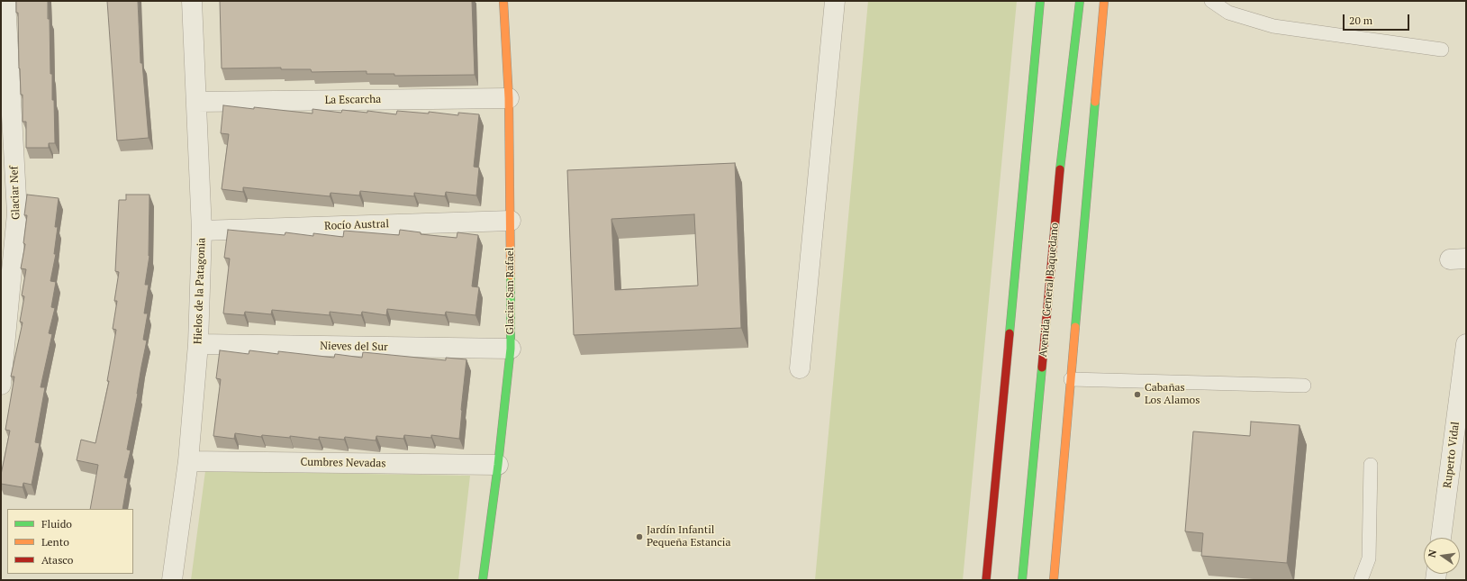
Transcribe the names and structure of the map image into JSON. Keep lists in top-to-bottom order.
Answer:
{
  "streets": {
    "street": [
      "La Escarcha",
      "Glaciar Nef",
      "Rocío Austral",
      "Avenida General Baquedano",
      "Hielos de la Patagonia",
      "Glaciar San Rafael",
      "Nieves del Sur",
      "Ruperto Vidal",
      "Cumbres Nevadas"
    ]
  },
  "crossings": [
    ["La Escarcha", "Hielos de la Patagonia"],
    ["La Escarcha", "Glaciar San Rafael"],
    ["Rocío Austral", "Hielos de la Patagonia"],
    ["Rocío Austral", "Glaciar San Rafael"],
    ["Hielos de la Patagonia", "Nieves del Sur"],
    ["Hielos de la Patagonia", "Cumbres Nevadas"],
    ["Glaciar San Rafael", "Nieves del Sur"],
    ["Glaciar San Rafael", "Cumbres Nevadas"]
  ],
  "places": ["Cabañas Los Alamos", "Jardín Infantil Pequeña Estancia"],
  "legend": ["Fluido", "Lento", "Atasco"],
  "scale_bar": "20 m",
  "north": "left"
}
